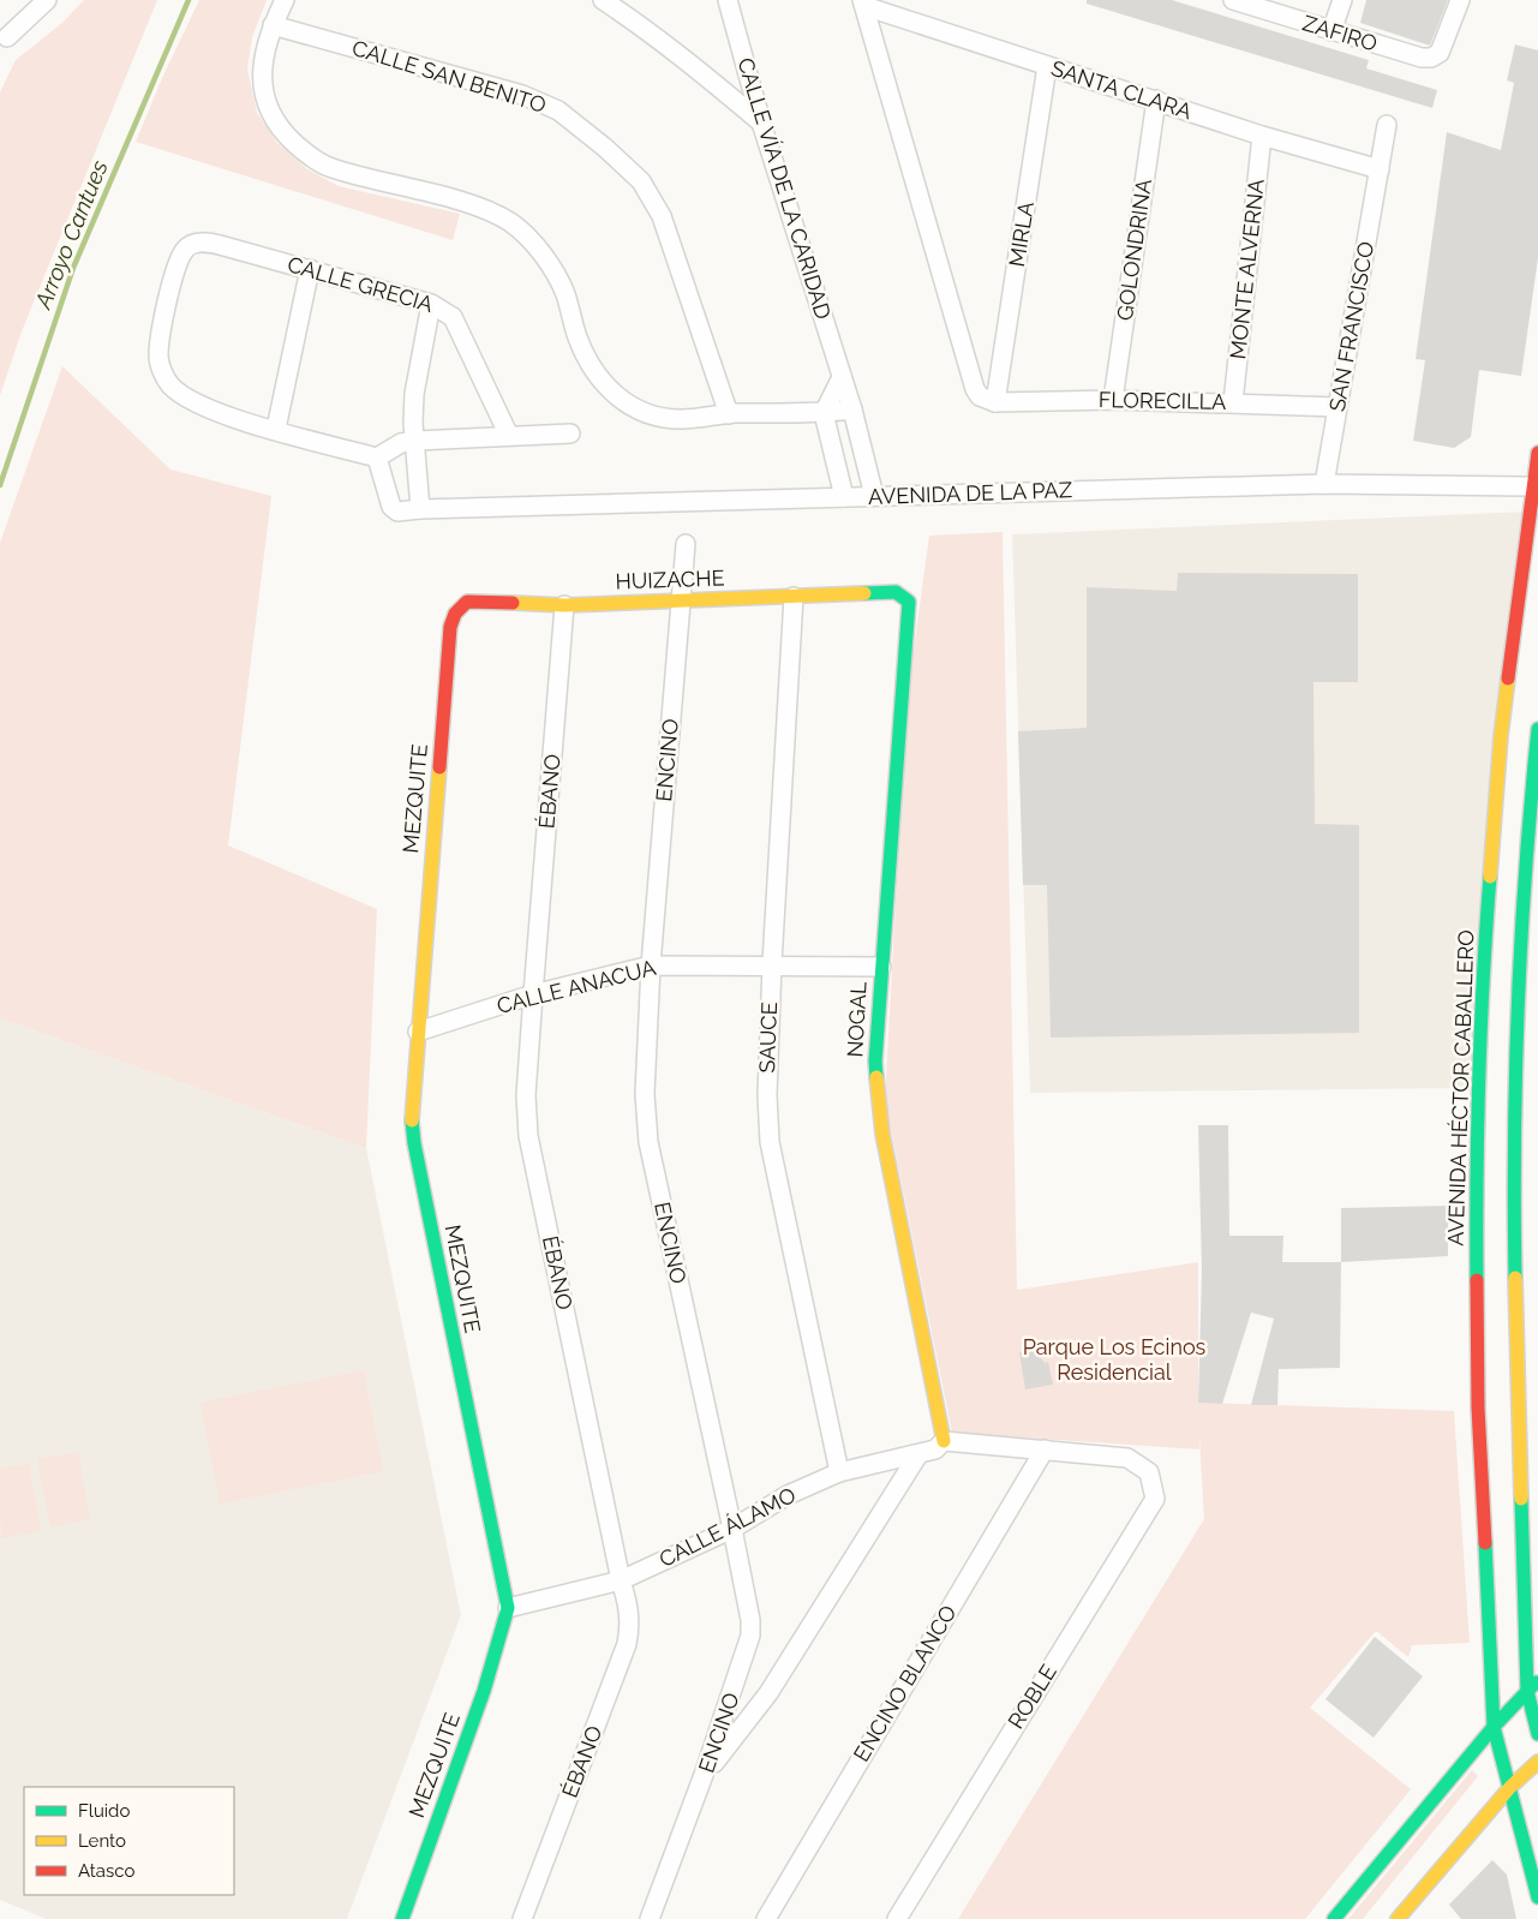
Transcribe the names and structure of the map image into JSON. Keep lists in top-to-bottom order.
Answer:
{
  "streets": {
    "main road": [
      "HUIZACHE",
      "MEZQUITE",
      "NOGAL",
      "AVENIDA HÉCTOR CABALLERO"
    ],
    "street": [
      "ZAFIRO",
      "CALLE SAN BENITO",
      "SANTA CLARA",
      "CALLE VÍA DE LA CARIDAD",
      "MIRLA",
      "GOLONDRINA",
      "MONTE ALVERNA",
      "CALLE GRECIA",
      "SAN FRANCISCO",
      "FLORECILLA",
      "AVENIDA DE LA PAZ",
      "ENCINO",
      "ÉBANO",
      "CALLE ANACUA",
      "SAUCE",
      "CALLE ÁLAMO",
      "ENCINO BLANCO",
      "ROBLE"
    ]
  },
  "crossings": [
    ["SANTA CLARA", "MIRLA"],
    ["SANTA CLARA", "GOLONDRINA"],
    ["SANTA CLARA", "MONTE ALVERNA"],
    ["SANTA CLARA", "SAN FRANCISCO"],
    ["SANTA CLARA", "FLORECILLA"],
    ["CALLE VÍA DE LA CARIDAD", "AVENIDA DE LA PAZ"],
    ["MIRLA", "FLORECILLA"],
    ["GOLONDRINA", "FLORECILLA"],
    ["MONTE ALVERNA", "FLORECILLA"],
    ["SAN FRANCISCO", "FLORECILLA"],
    ["SAN FRANCISCO", "AVENIDA DE LA PAZ"],
    ["AVENIDA DE LA PAZ", "AVENIDA HÉCTOR CABALLERO"],
    ["HUIZACHE", "ENCINO"],
    ["HUIZACHE", "ÉBANO"],
    ["HUIZACHE", "MEZQUITE"],
    ["HUIZACHE", "NOGAL"],
    ["HUIZACHE", "SAUCE"],
    ["ENCINO", "CALLE ANACUA"],
    ["ENCINO", "CALLE ÁLAMO"],
    ["ÉBANO", "CALLE ANACUA"],
    ["ÉBANO", "CALLE ÁLAMO"],
    ["MEZQUITE", "CALLE ANACUA"],
    ["MEZQUITE", "CALLE ÁLAMO"],
    ["CALLE ANACUA", "NOGAL"],
    ["CALLE ANACUA", "SAUCE"],
    ["NOGAL", "CALLE ÁLAMO"],
    ["SAUCE", "CALLE ÁLAMO"],
    ["ENCINO BLANCO", "ROBLE"]
  ],
  "water": ["Arroyo Cantues"],
  "parks": ["Parque Los Ecinos Residencial"],
  "legend": ["Fluido", "Lento", "Atasco"]
}
